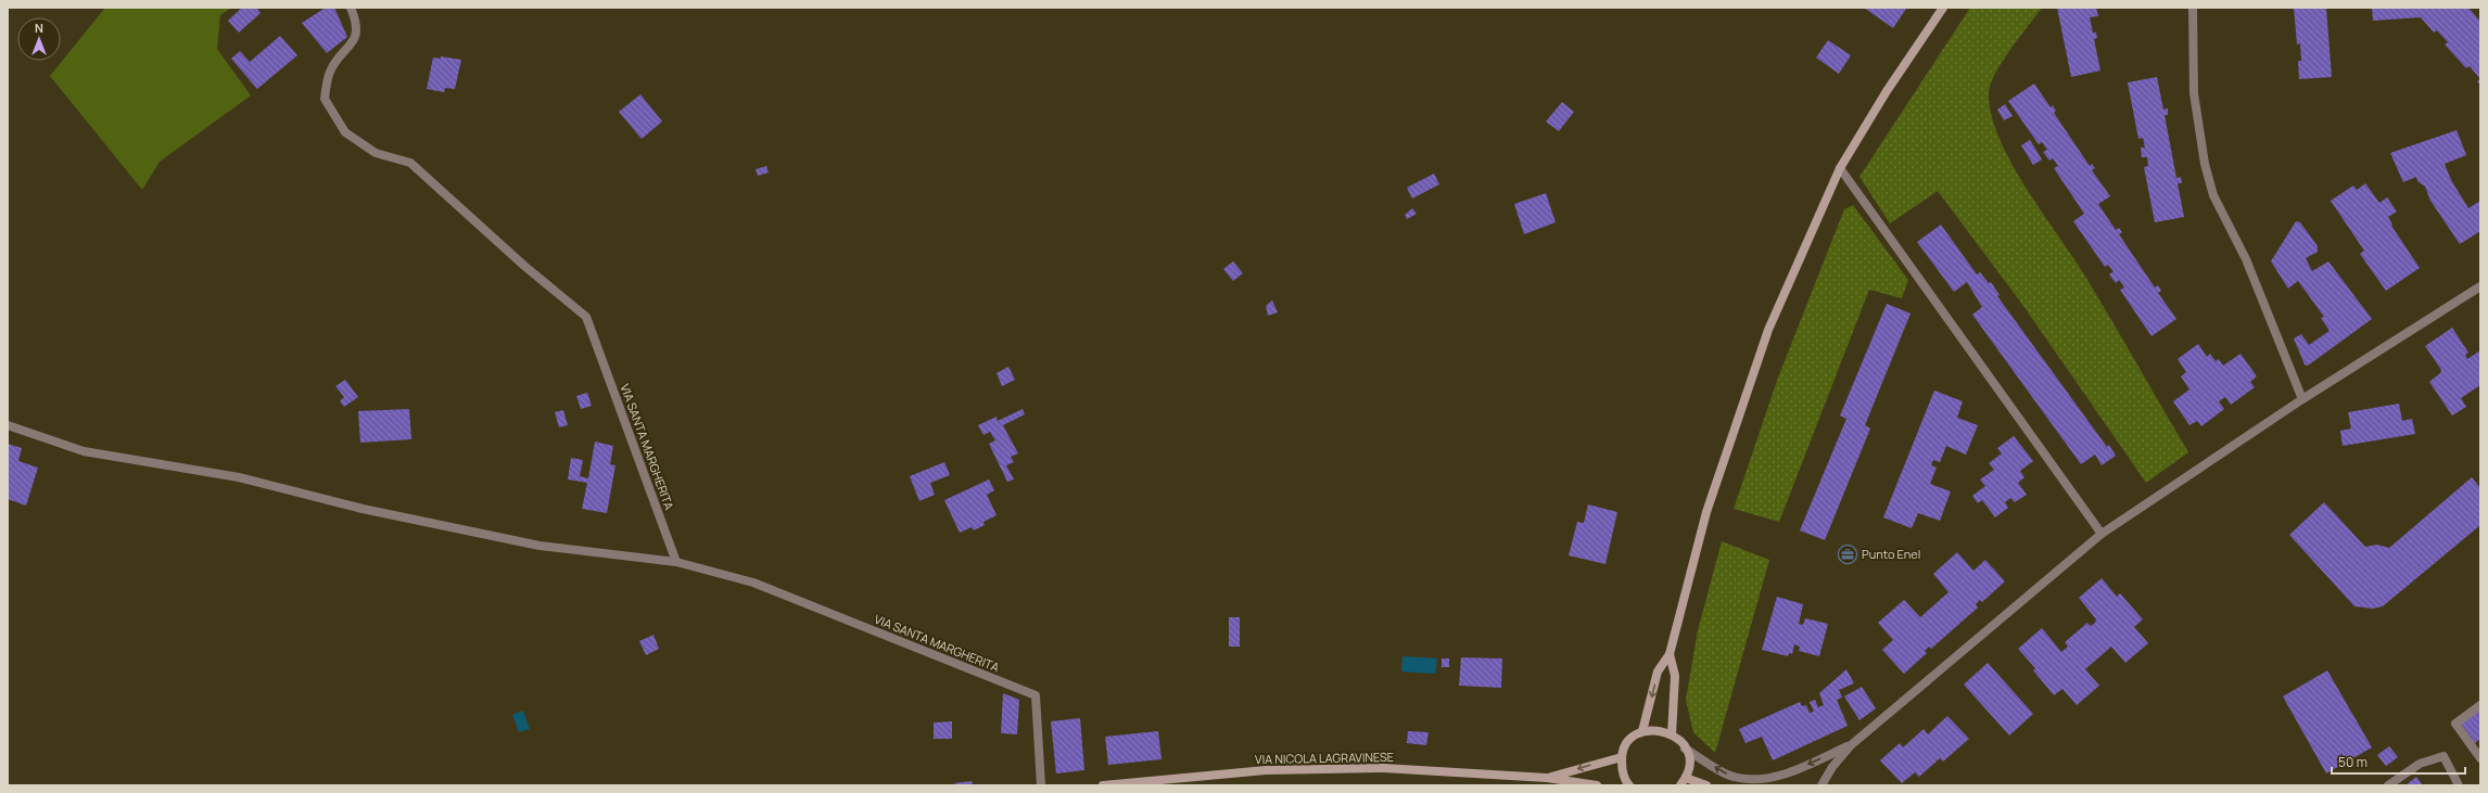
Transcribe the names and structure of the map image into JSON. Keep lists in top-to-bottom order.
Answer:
{
  "streets": {
    "street": ["VIA SANTA MARGHERITA", "VIA NICOLA LAGRAVINESE"]
  },
  "places": {
    "office": ["Punto Enel"]
  },
  "scale_bar": "50 m",
  "north": "top"
}
